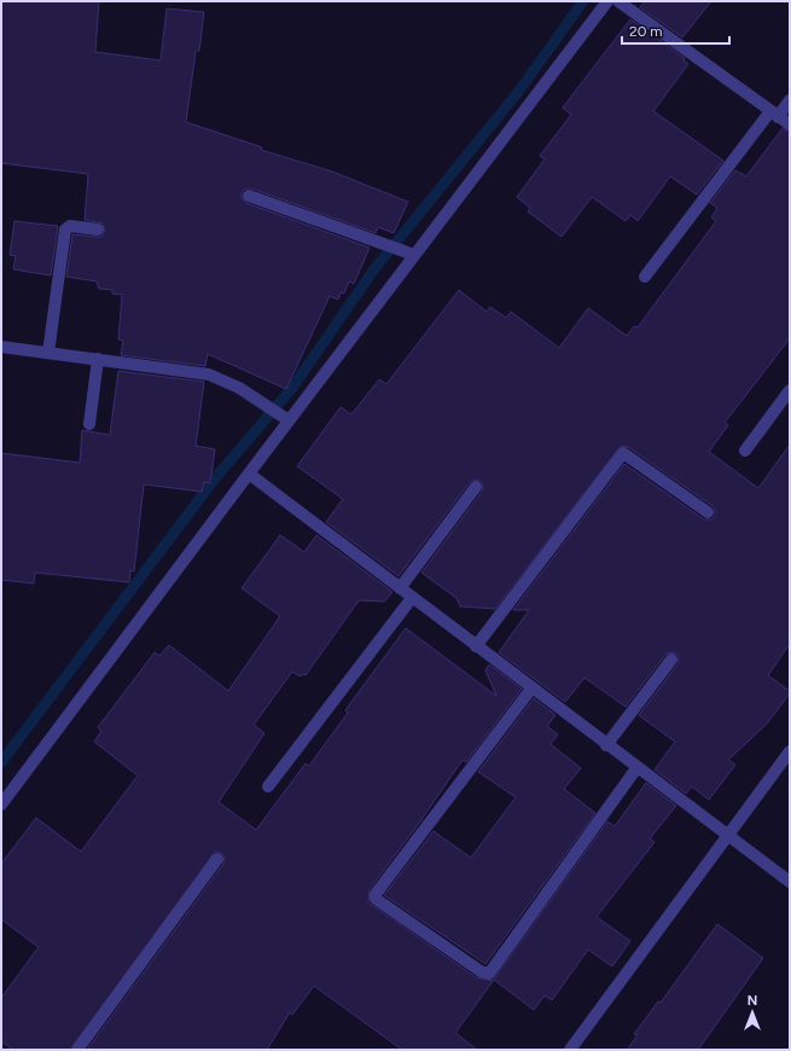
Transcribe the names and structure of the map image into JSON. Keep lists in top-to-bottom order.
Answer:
{
  "scale_bar": "20 m",
  "north": "top"
}
